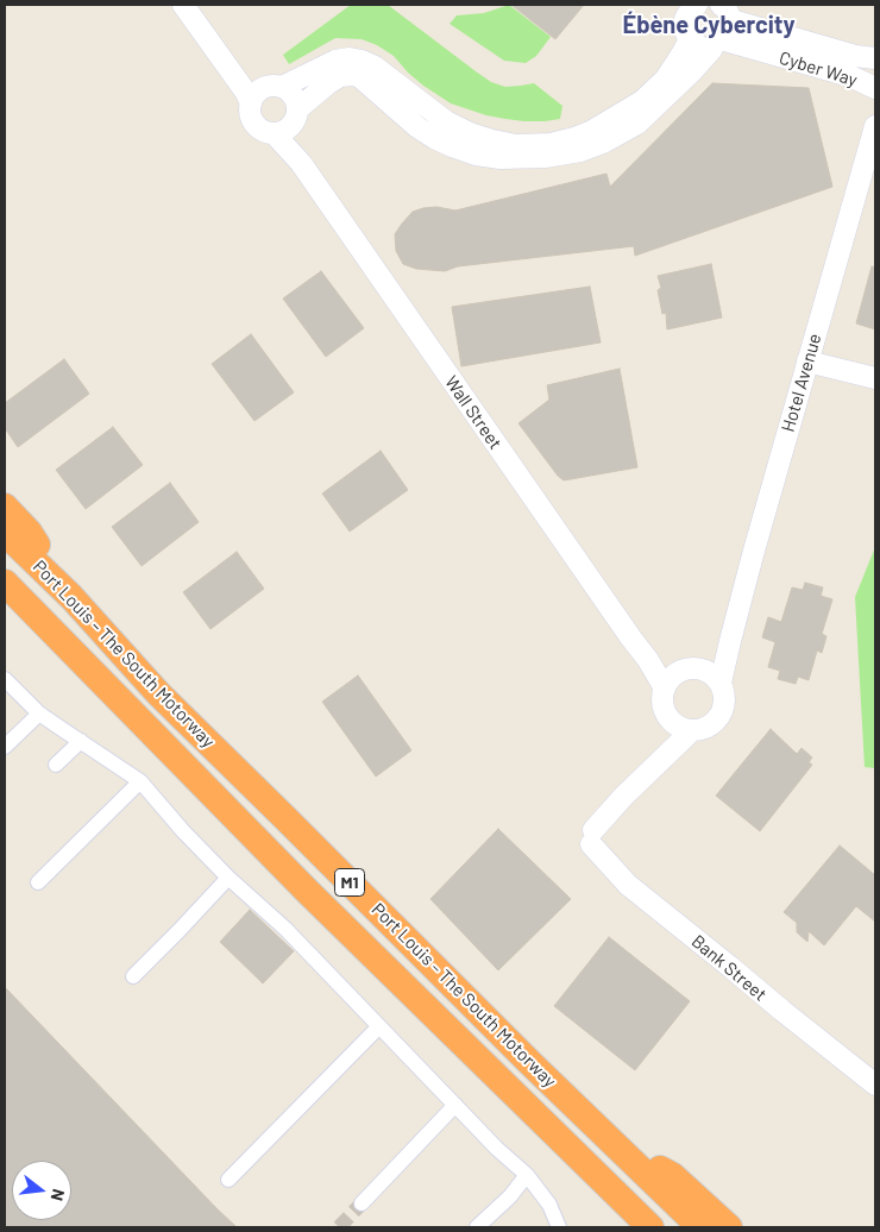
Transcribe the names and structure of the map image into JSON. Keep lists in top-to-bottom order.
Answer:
{
  "streets": {
    "highway": ["Port Louis – The South Motorway", "M1"],
    "street": [
      "Cyber Way",
      "Hotel Avenue",
      "Wall Street",
      "Bank Street"
    ]
  },
  "crossings": [
    ["Hotel Avenue", "Wall Street"]
  ],
  "districts": ["Ébène Cybercity"],
  "north": "right"
}
